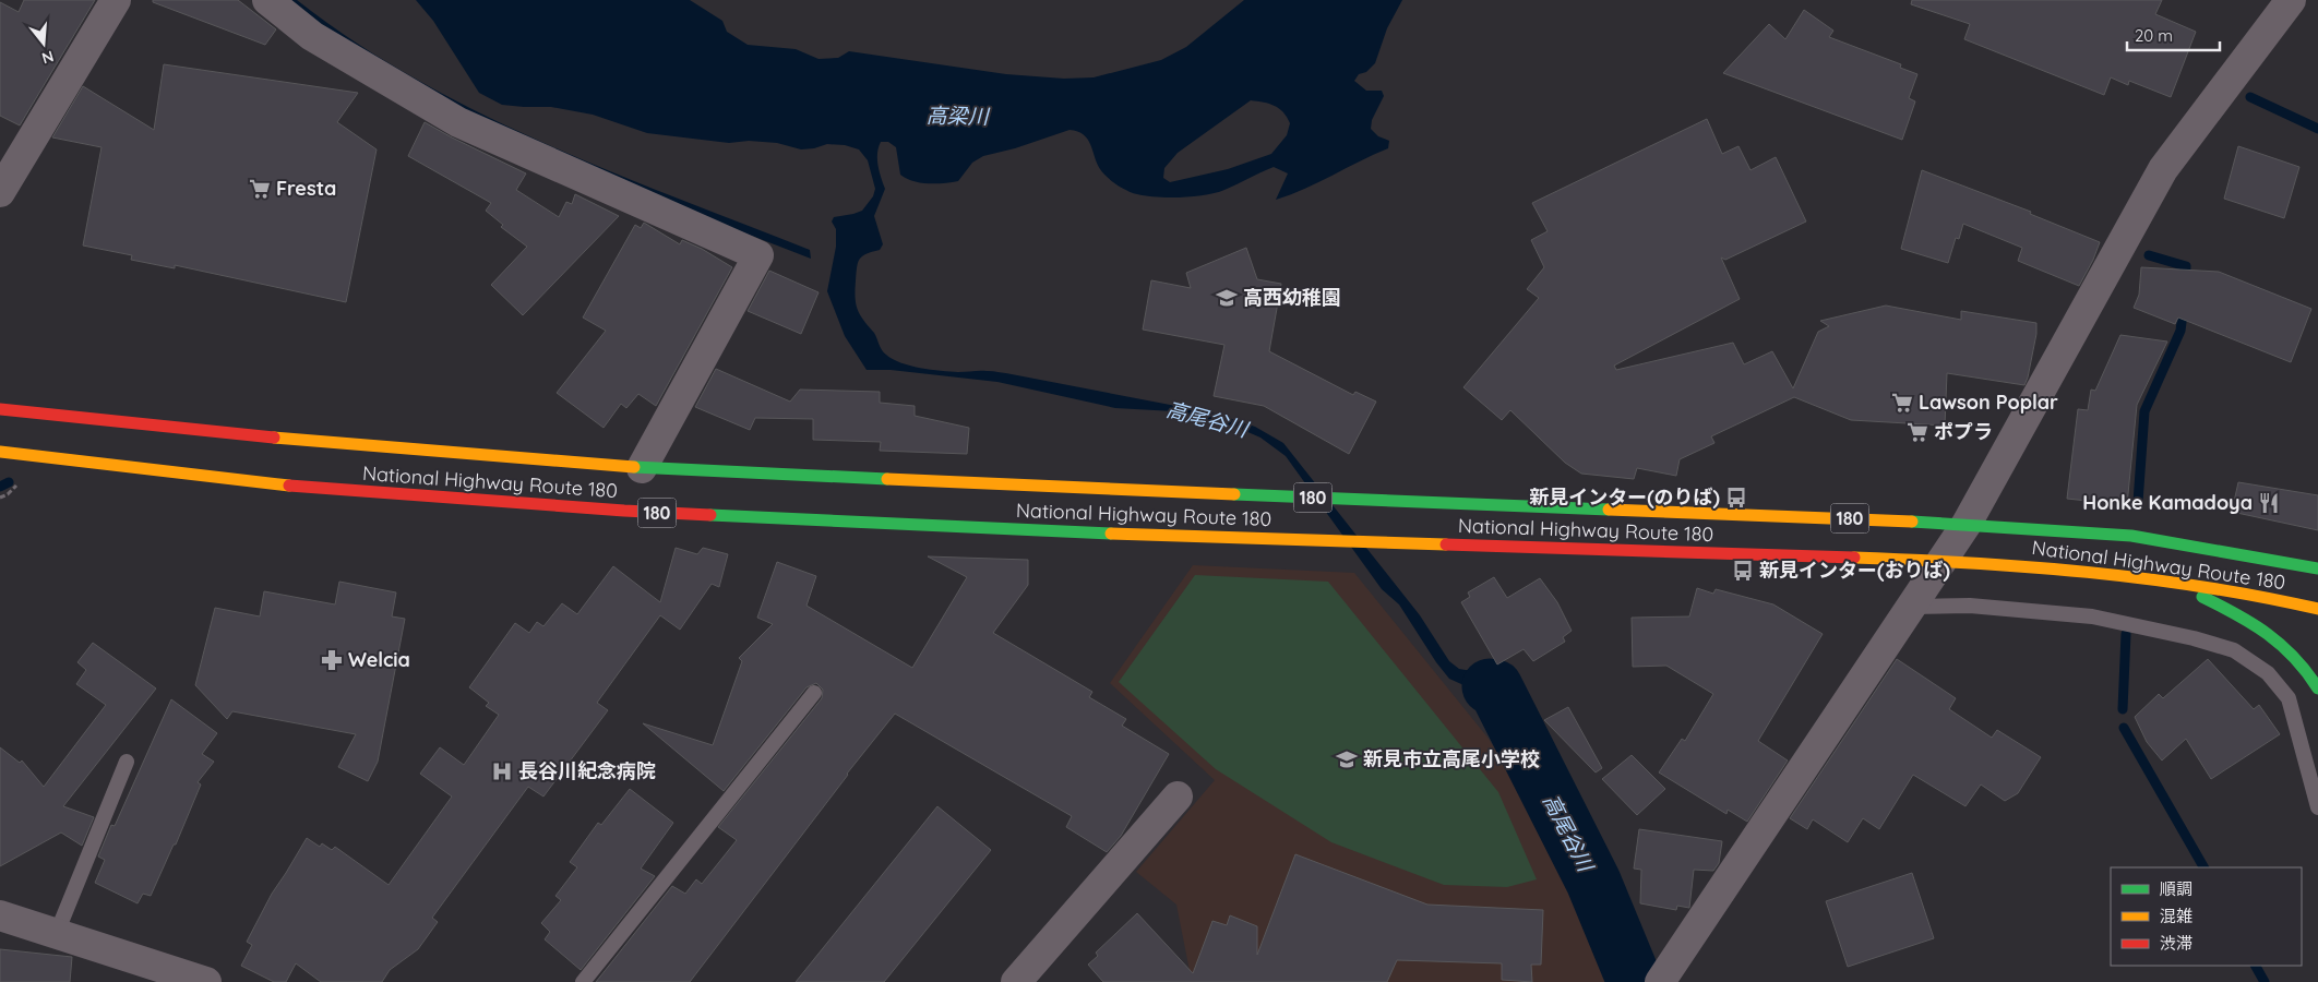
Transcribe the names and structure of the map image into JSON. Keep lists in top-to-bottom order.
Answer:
{
  "streets": {
    "highway": ["National Highway Route 180", "180"]
  },
  "water": ["高梁川", "高尾谷川"],
  "places": {
    "supermarket": ["Fresta", "Lawson Poplar", "ポプラ"],
    "school or university": ["高西幼稚園", "新見市立高尾小学校"],
    "bus stop": ["新見インター(のりば)", "新見インター(おりば)"],
    "restaurant": ["Honke Kamadoya"],
    "pharmacy": ["Welcia"],
    "hospital": ["長谷川紀念病院"]
  },
  "legend": ["順調", "混雑", "渋滞"],
  "scale_bar": "20 m",
  "north": "bottom"
}
